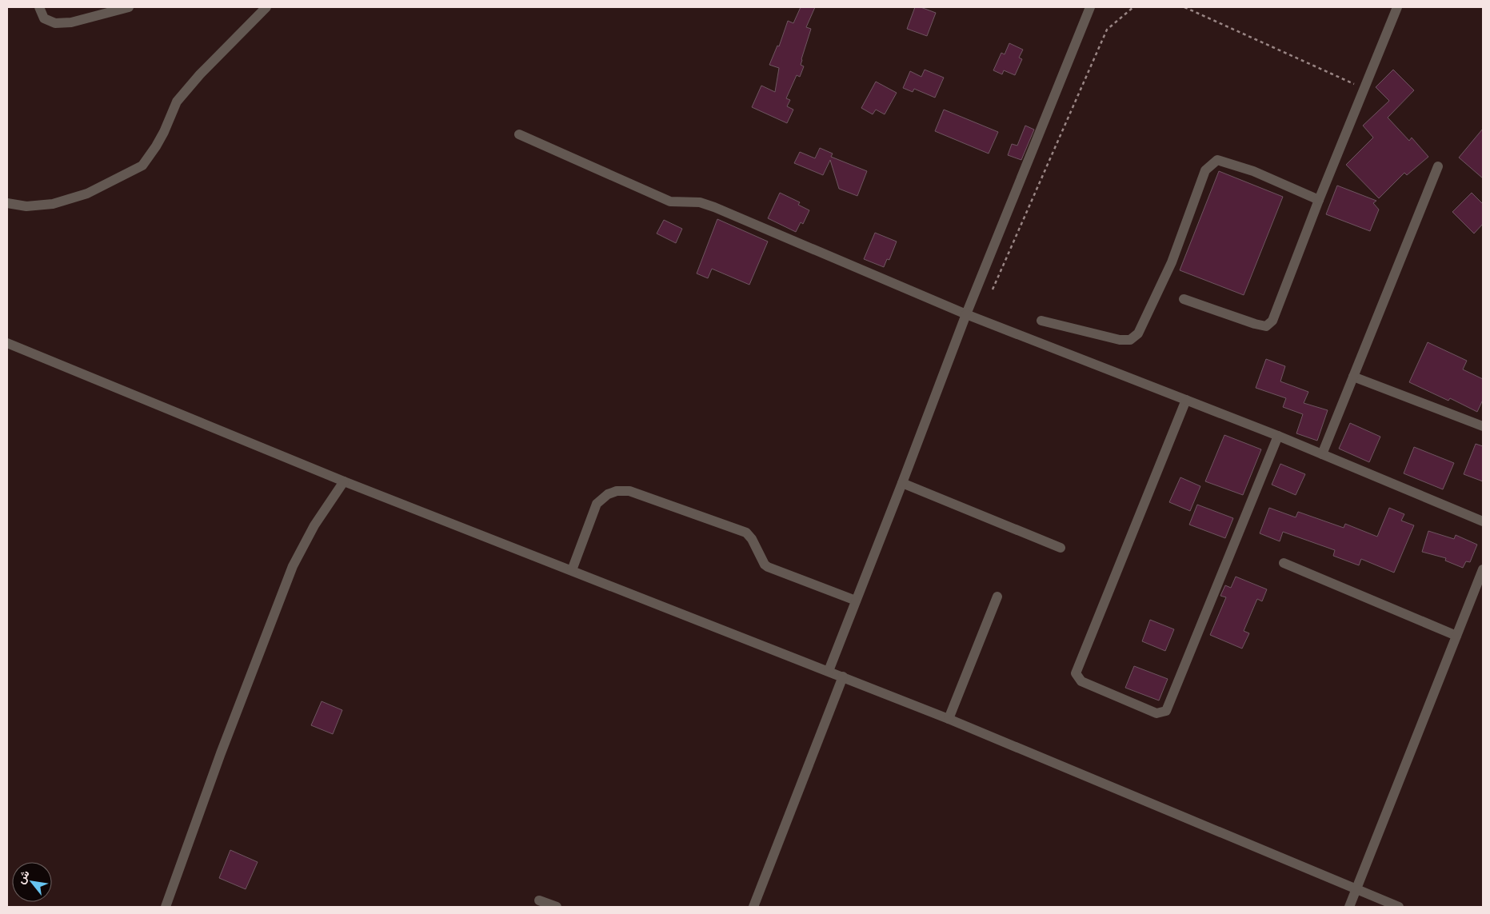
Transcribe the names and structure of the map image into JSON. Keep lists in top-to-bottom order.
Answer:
{
  "north": "top left"
}
